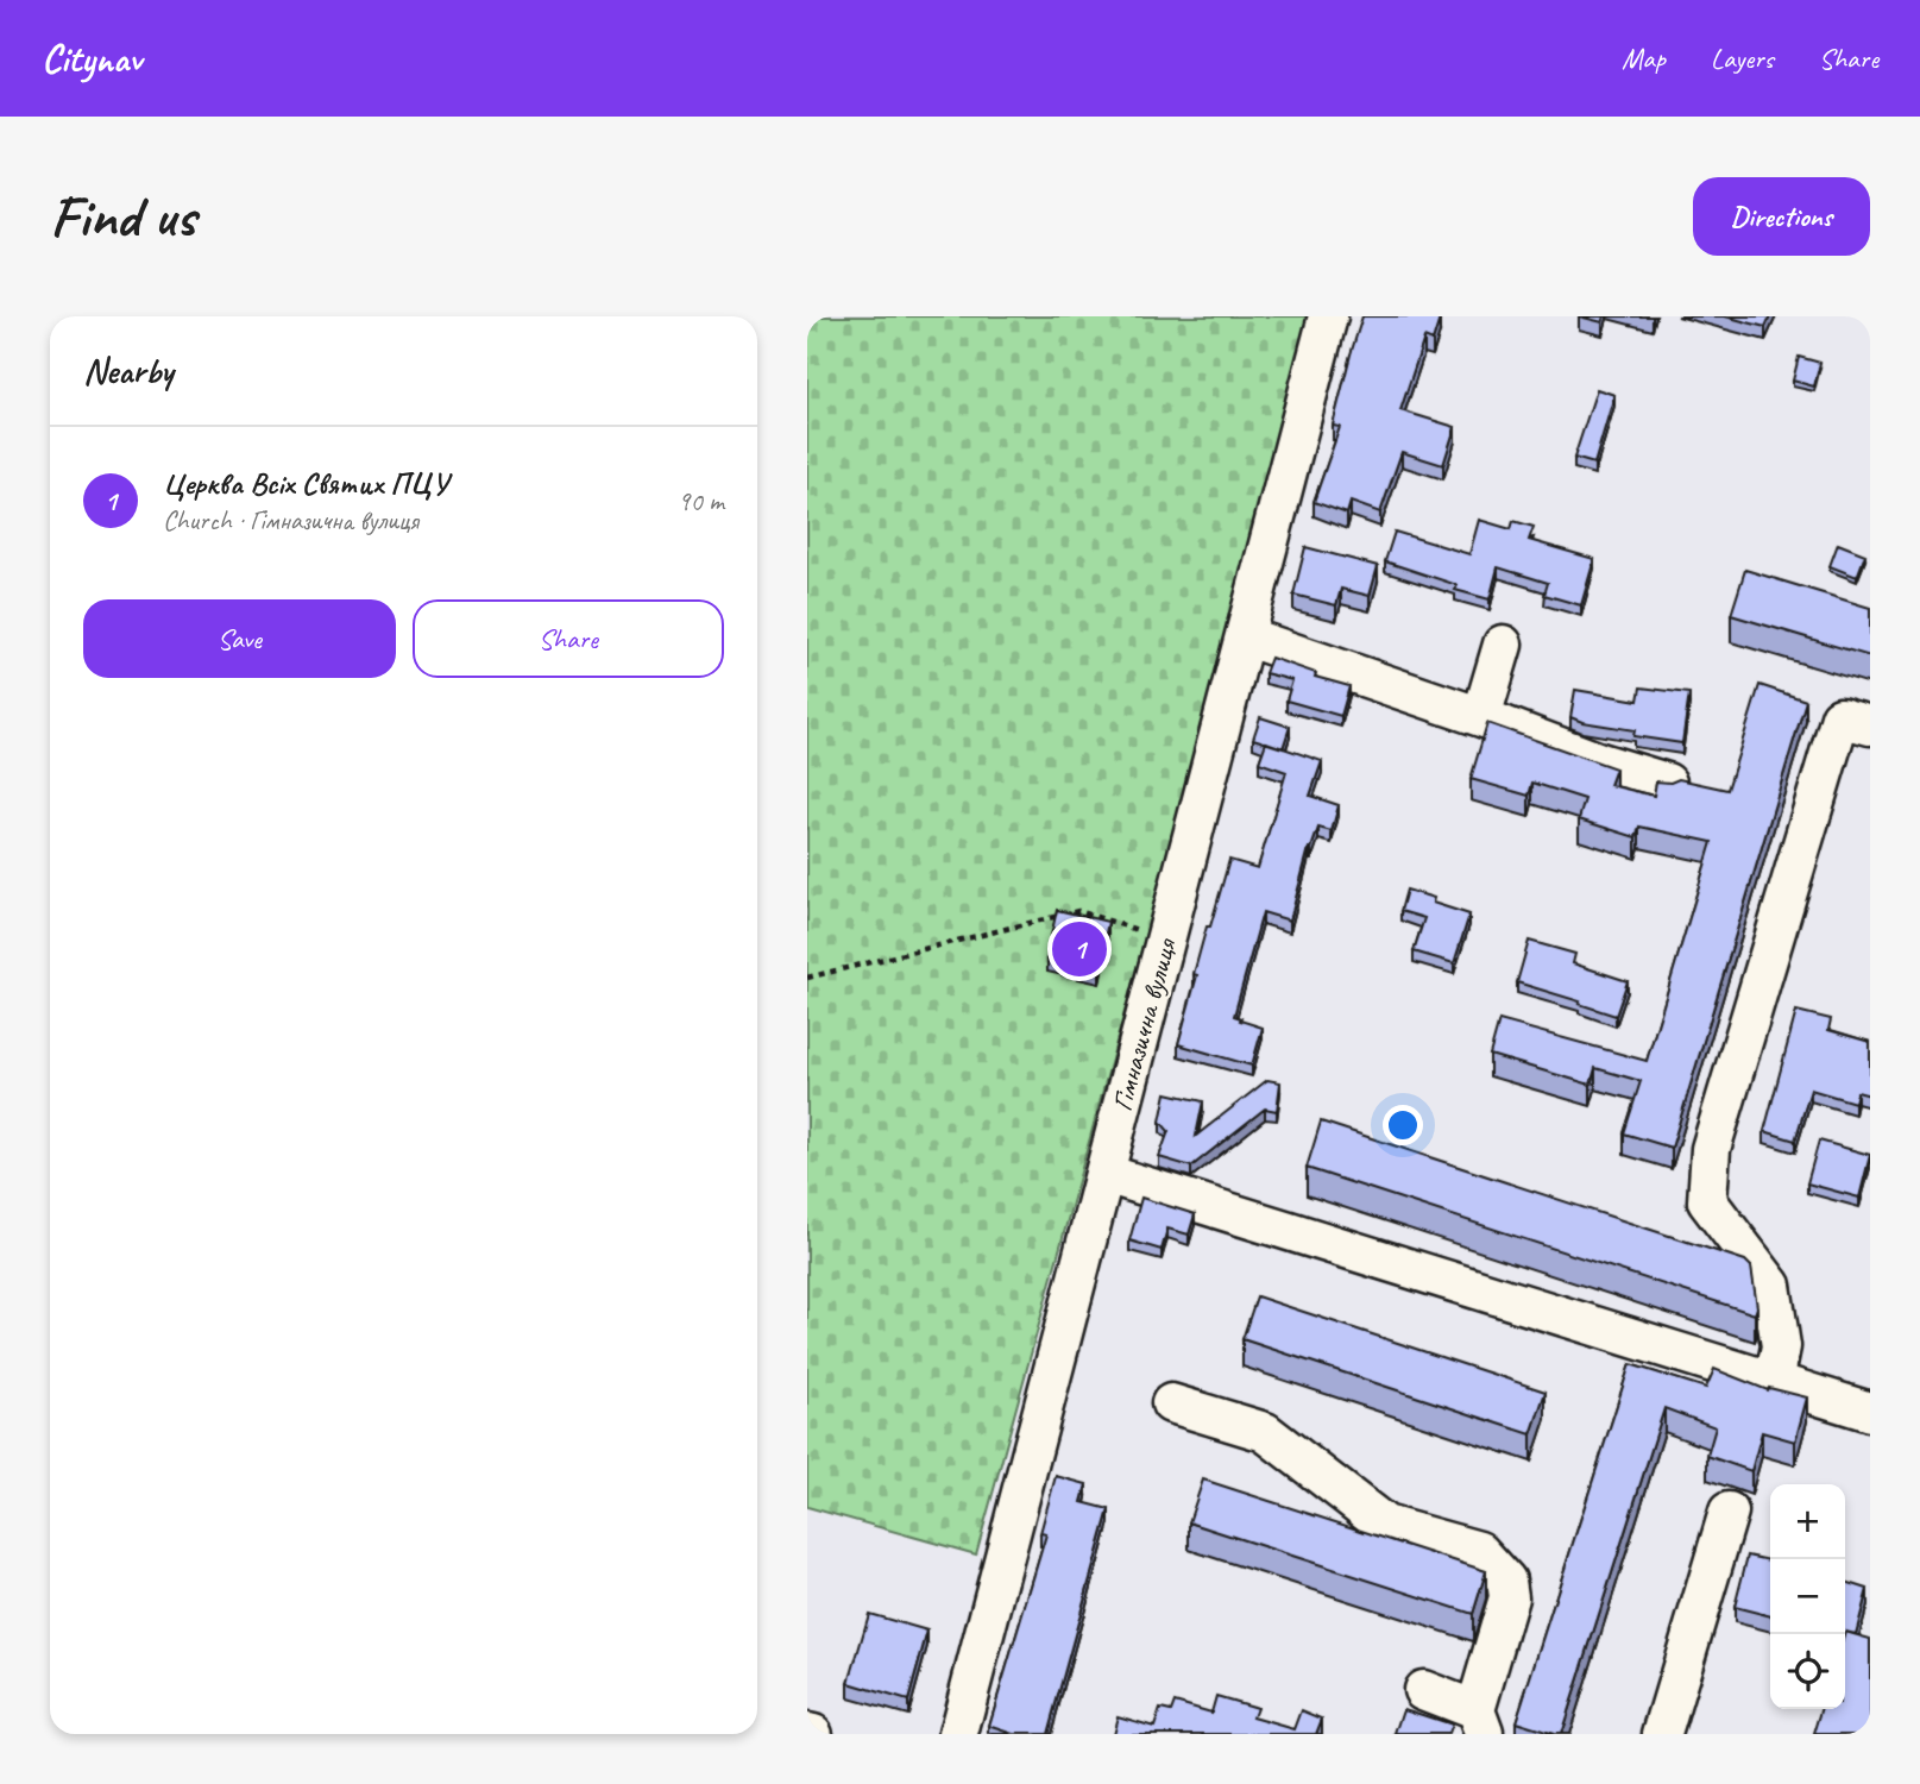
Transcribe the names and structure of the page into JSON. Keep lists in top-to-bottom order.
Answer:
{
  "streets": {
    "street": ["Гімназична вулиця"]
  },
  "page": {
    "header": "Citynav",
    "nav": ["Map", "Layers", "Share"],
    "buttons": [
      "Directions",
      ["Save", "Share"]
    ],
    "title": "Find us",
    "heading": "Nearby",
    "list": [
      {
        "mark": "1",
        "name": "Церква Всіх Святих ПЦУ",
        "note": "Church · Гімназична вулиця",
        "value": "90 m"
      }
    ],
    "pins": "1",
    "map_buttons": ["+", "−"]
  }
}
